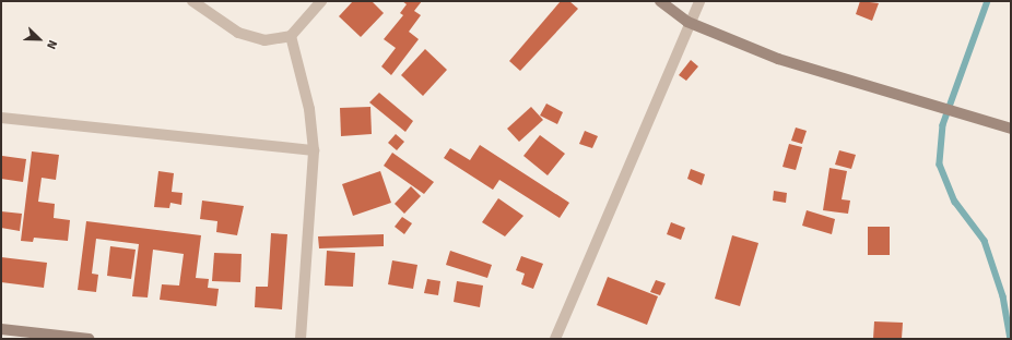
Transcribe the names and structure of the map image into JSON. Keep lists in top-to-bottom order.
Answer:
{
  "north": "bottom right"
}
